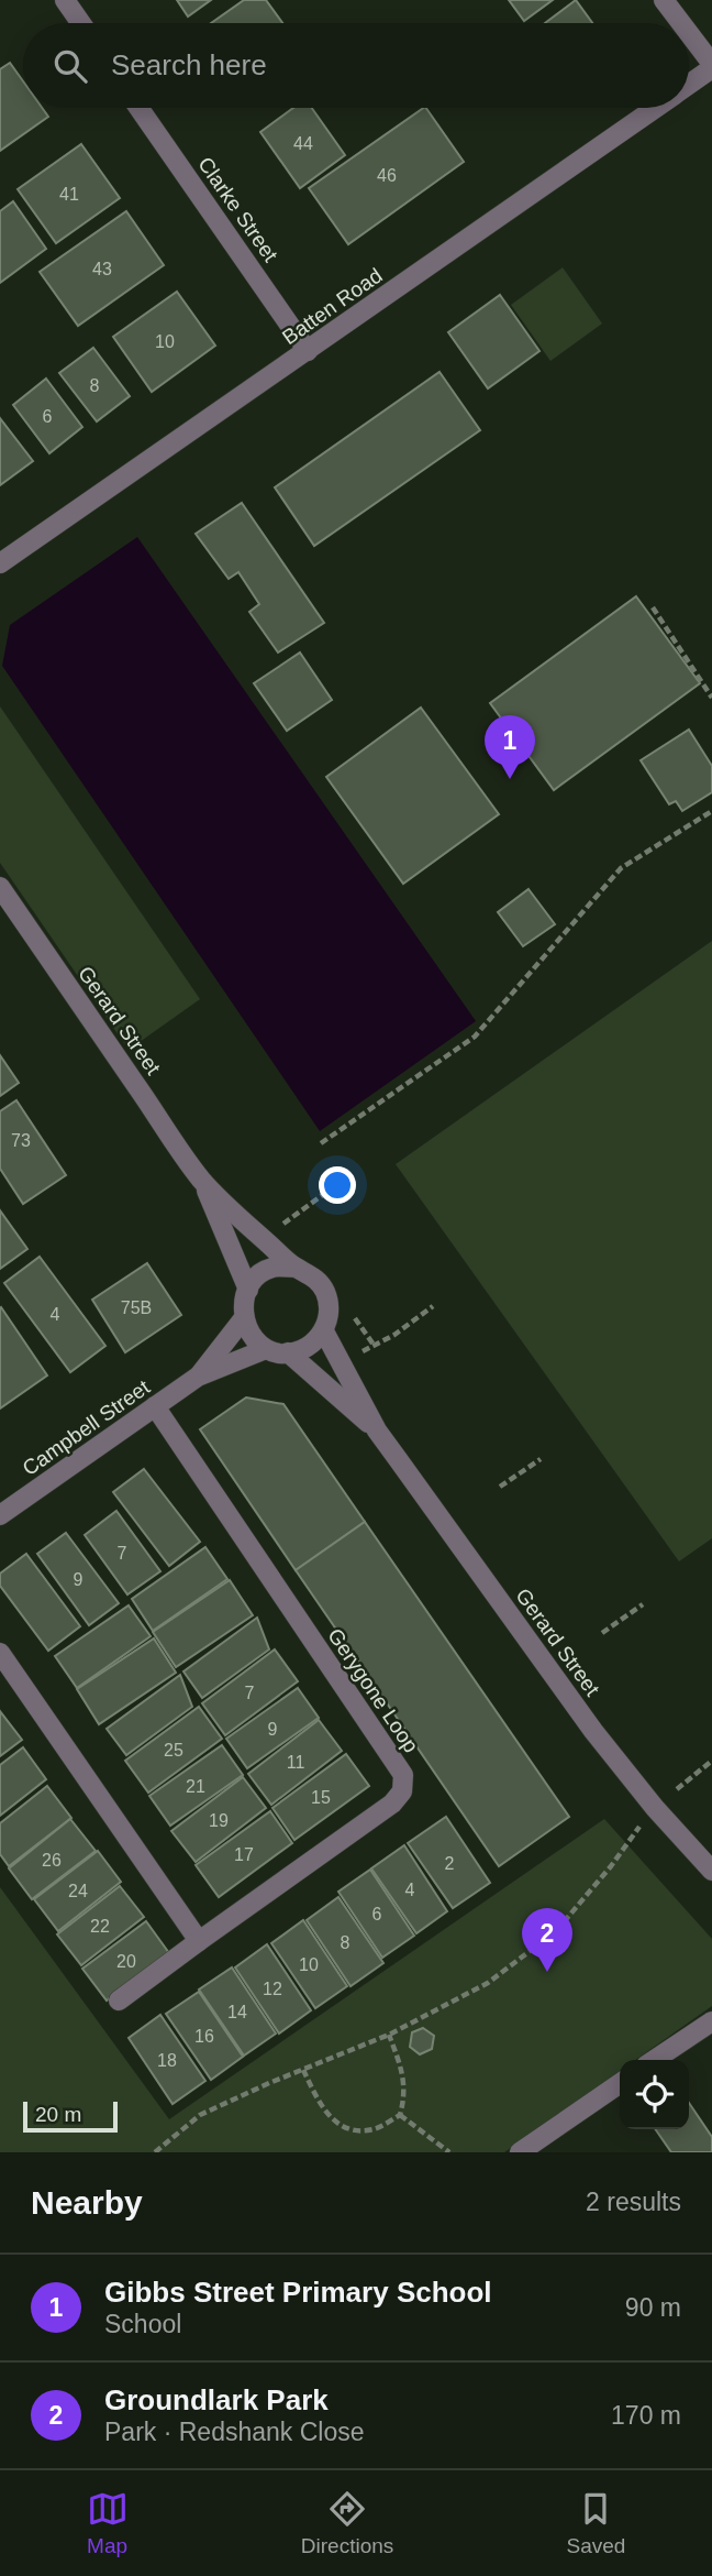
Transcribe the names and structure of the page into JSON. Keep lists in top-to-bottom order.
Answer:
{
  "streets": {
    "street": [
      "Clarke Street",
      "Batten Road",
      "Gerard Street",
      "Campbell Street",
      "Gerygone Loop"
    ]
  },
  "crossings": [
    ["Clarke Street", "Batten Road"],
    ["Gerard Street", "Campbell Street"],
    ["Campbell Street", "Gerygone Loop"]
  ],
  "house_numbers": [
    "44",
    "46",
    "41",
    "43",
    "10",
    "8",
    "6",
    "73",
    "75B",
    "4",
    "7",
    "9",
    "7",
    "9",
    "25",
    "11",
    "21",
    "15",
    "19",
    "17",
    "26",
    "2",
    "4",
    "24",
    "6",
    "22",
    "8",
    "20",
    "10",
    "12",
    "14",
    "16",
    "18"
  ],
  "scale_bar": "20 m",
  "page": {
    "search": "Search here",
    "pins": ["1", "2"],
    "scale": "20 m",
    "heading": ["Nearby", "2 results"],
    "list": [
      {
        "mark": "1",
        "name": "Gibbs Street Primary School",
        "note": "School",
        "value": "90 m"
      },
      {
        "mark": "2",
        "name": "Groundlark Park",
        "note": "Park · Redshank Close",
        "value": "170 m"
      }
    ],
    "nav": ["Map", "Directions", "Saved"]
  }
}
